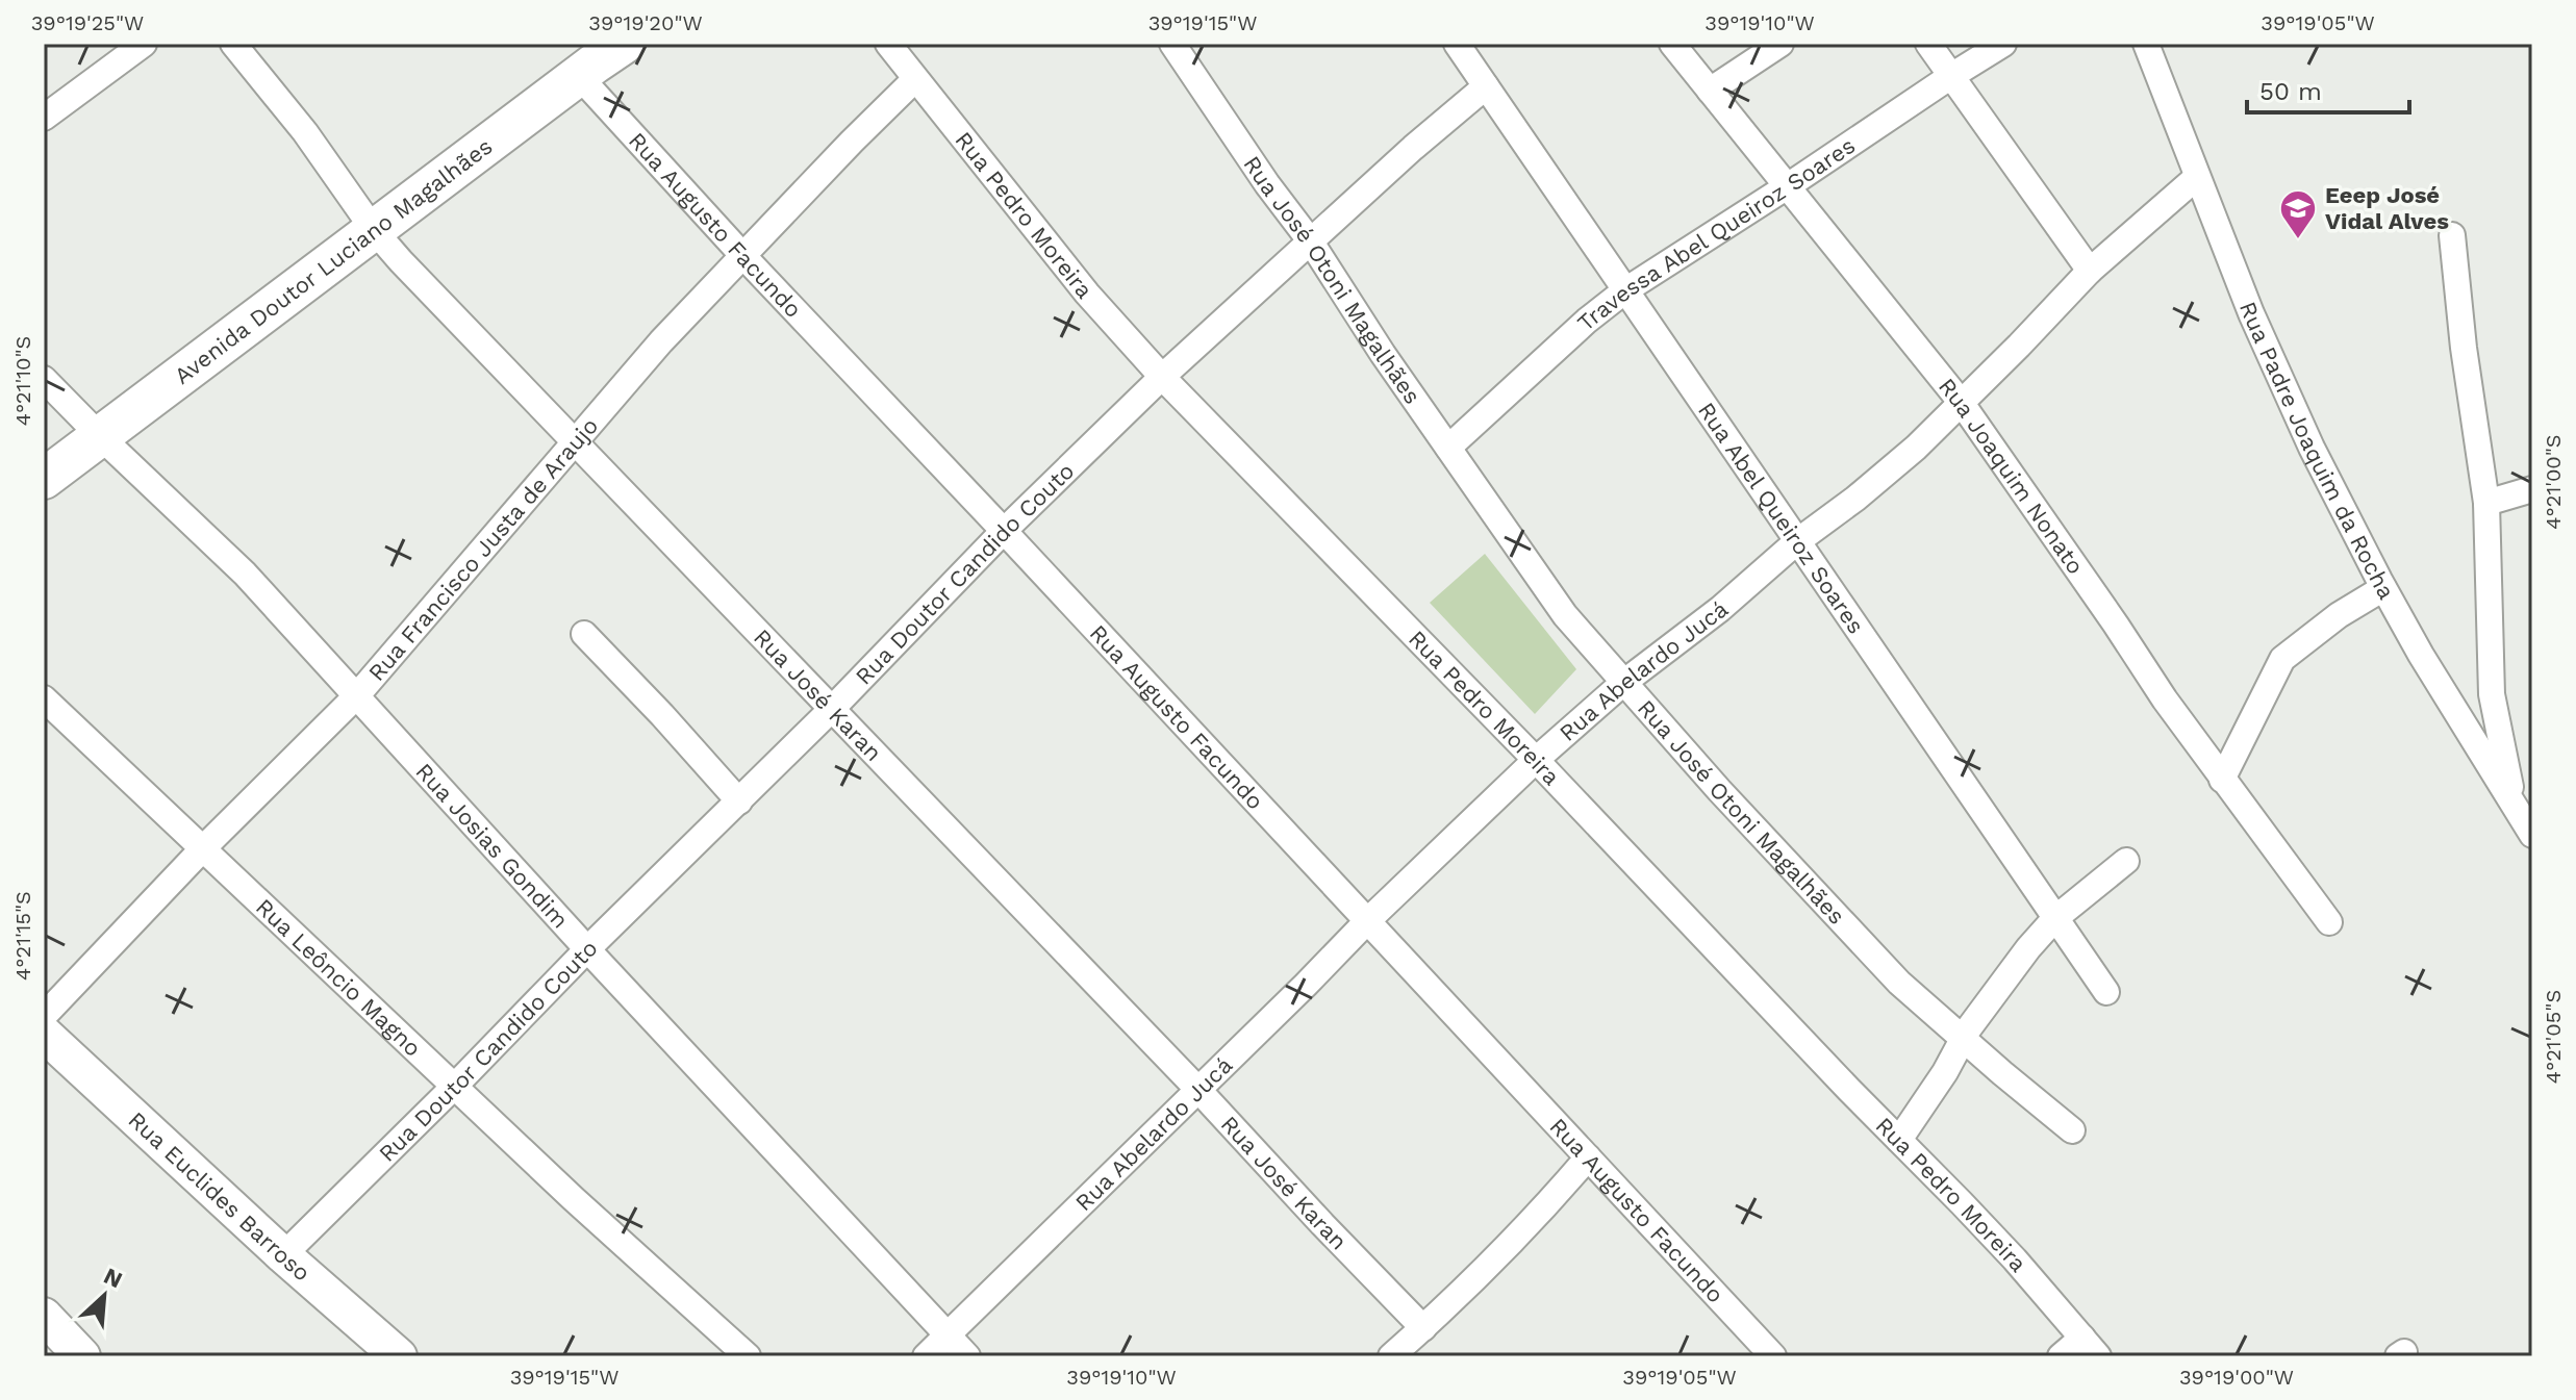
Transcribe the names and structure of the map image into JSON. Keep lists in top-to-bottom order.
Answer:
{
  "streets": {
    "main road": ["Avenida Doutor Luciano Magalhães"],
    "street": [
      "Rua Pedro Moreira",
      "Rua Augusto Facundo",
      "Travessa Abel Queiroz Soares",
      "Rua José Otoni Magalhães",
      "Rua Padre Joaquim da Rocha",
      "Rua Joaquim Nonato",
      "Rua Abel Queiroz Soares",
      "Rua Francisco Justa de Araujo",
      "Rua Doutor Candido Couto",
      "Rua Abelardo Jucá",
      "Rua José Karan",
      "Rua Josias Gondim",
      "Rua Leôncio Magno",
      "Rua Euclides Barroso"
    ]
  },
  "crossings": [
    ["Rua Pedro Moreira", "Rua Francisco Justa de Araujo"],
    ["Rua Pedro Moreira", "Rua Doutor Candido Couto"],
    ["Rua Pedro Moreira", "Rua Abelardo Jucá"],
    ["Rua Augusto Facundo", "Avenida Doutor Luciano Magalhães"],
    ["Rua Augusto Facundo", "Rua Francisco Justa de Araujo"],
    ["Rua Augusto Facundo", "Rua Doutor Candido Couto"],
    ["Rua Augusto Facundo", "Rua Abelardo Jucá"],
    ["Travessa Abel Queiroz Soares", "Rua José Otoni Magalhães"],
    ["Travessa Abel Queiroz Soares", "Rua Joaquim Nonato"],
    ["Travessa Abel Queiroz Soares", "Rua Abel Queiroz Soares"],
    ["Avenida Doutor Luciano Magalhães", "Rua José Karan"],
    ["Avenida Doutor Luciano Magalhães", "Rua Josias Gondim"],
    ["Rua José Otoni Magalhães", "Rua Doutor Candido Couto"],
    ["Rua José Otoni Magalhães", "Rua Abelardo Jucá"],
    ["Rua Padre Joaquim da Rocha", "Rua Abelardo Jucá"],
    ["Rua Joaquim Nonato", "Rua Abelardo Jucá"],
    ["Rua Abel Queiroz Soares", "Rua Doutor Candido Couto"],
    ["Rua Abel Queiroz Soares", "Rua Abelardo Jucá"],
    ["Rua Francisco Justa de Araujo", "Rua José Karan"],
    ["Rua Francisco Justa de Araujo", "Rua Josias Gondim"],
    ["Rua Francisco Justa de Araujo", "Rua Leôncio Magno"],
    ["Rua Doutor Candido Couto", "Rua José Karan"],
    ["Rua Doutor Candido Couto", "Rua Josias Gondim"],
    ["Rua Doutor Candido Couto", "Rua Leôncio Magno"],
    ["Rua Doutor Candido Couto", "Rua Euclides Barroso"],
    ["Rua Abelardo Jucá", "Rua José Karan"],
    ["Rua Abelardo Jucá", "Rua Josias Gondim"]
  ],
  "places": {
    "school or university": ["Eeep José Vidal Alves"]
  },
  "scale_bar": "50 m",
  "north": "top right",
  "coordinates": [
    "39°19'25\"W",
    "39°19'20\"W",
    "39°19'15\"W",
    "39°19'10\"W",
    "39°19'05\"W",
    "4°21'10\"S",
    "4°21'00\"S",
    "4°21'15\"S",
    "4°21'05\"S",
    "39°19'00\"W"
  ]
}
